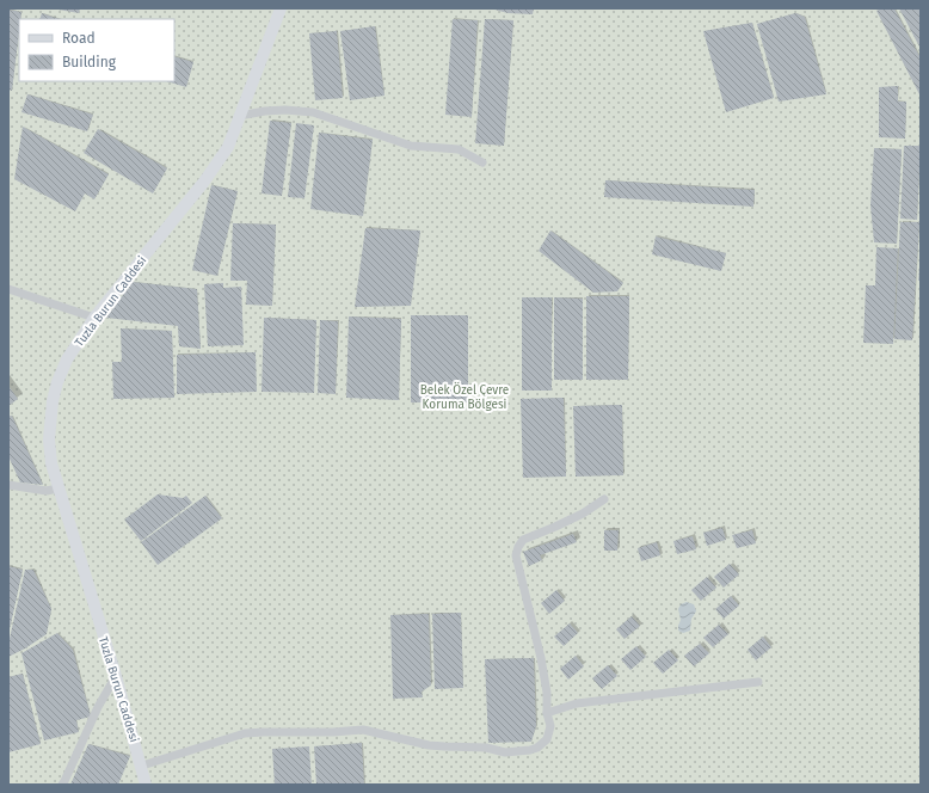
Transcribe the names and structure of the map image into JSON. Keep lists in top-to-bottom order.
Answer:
{
  "streets": {
    "main road": ["Tuzla Burun Caddesi"]
  },
  "parks": ["Belek Özel Çevre Koruma Bölgesi"],
  "legend": ["Road", "Building"]
}
